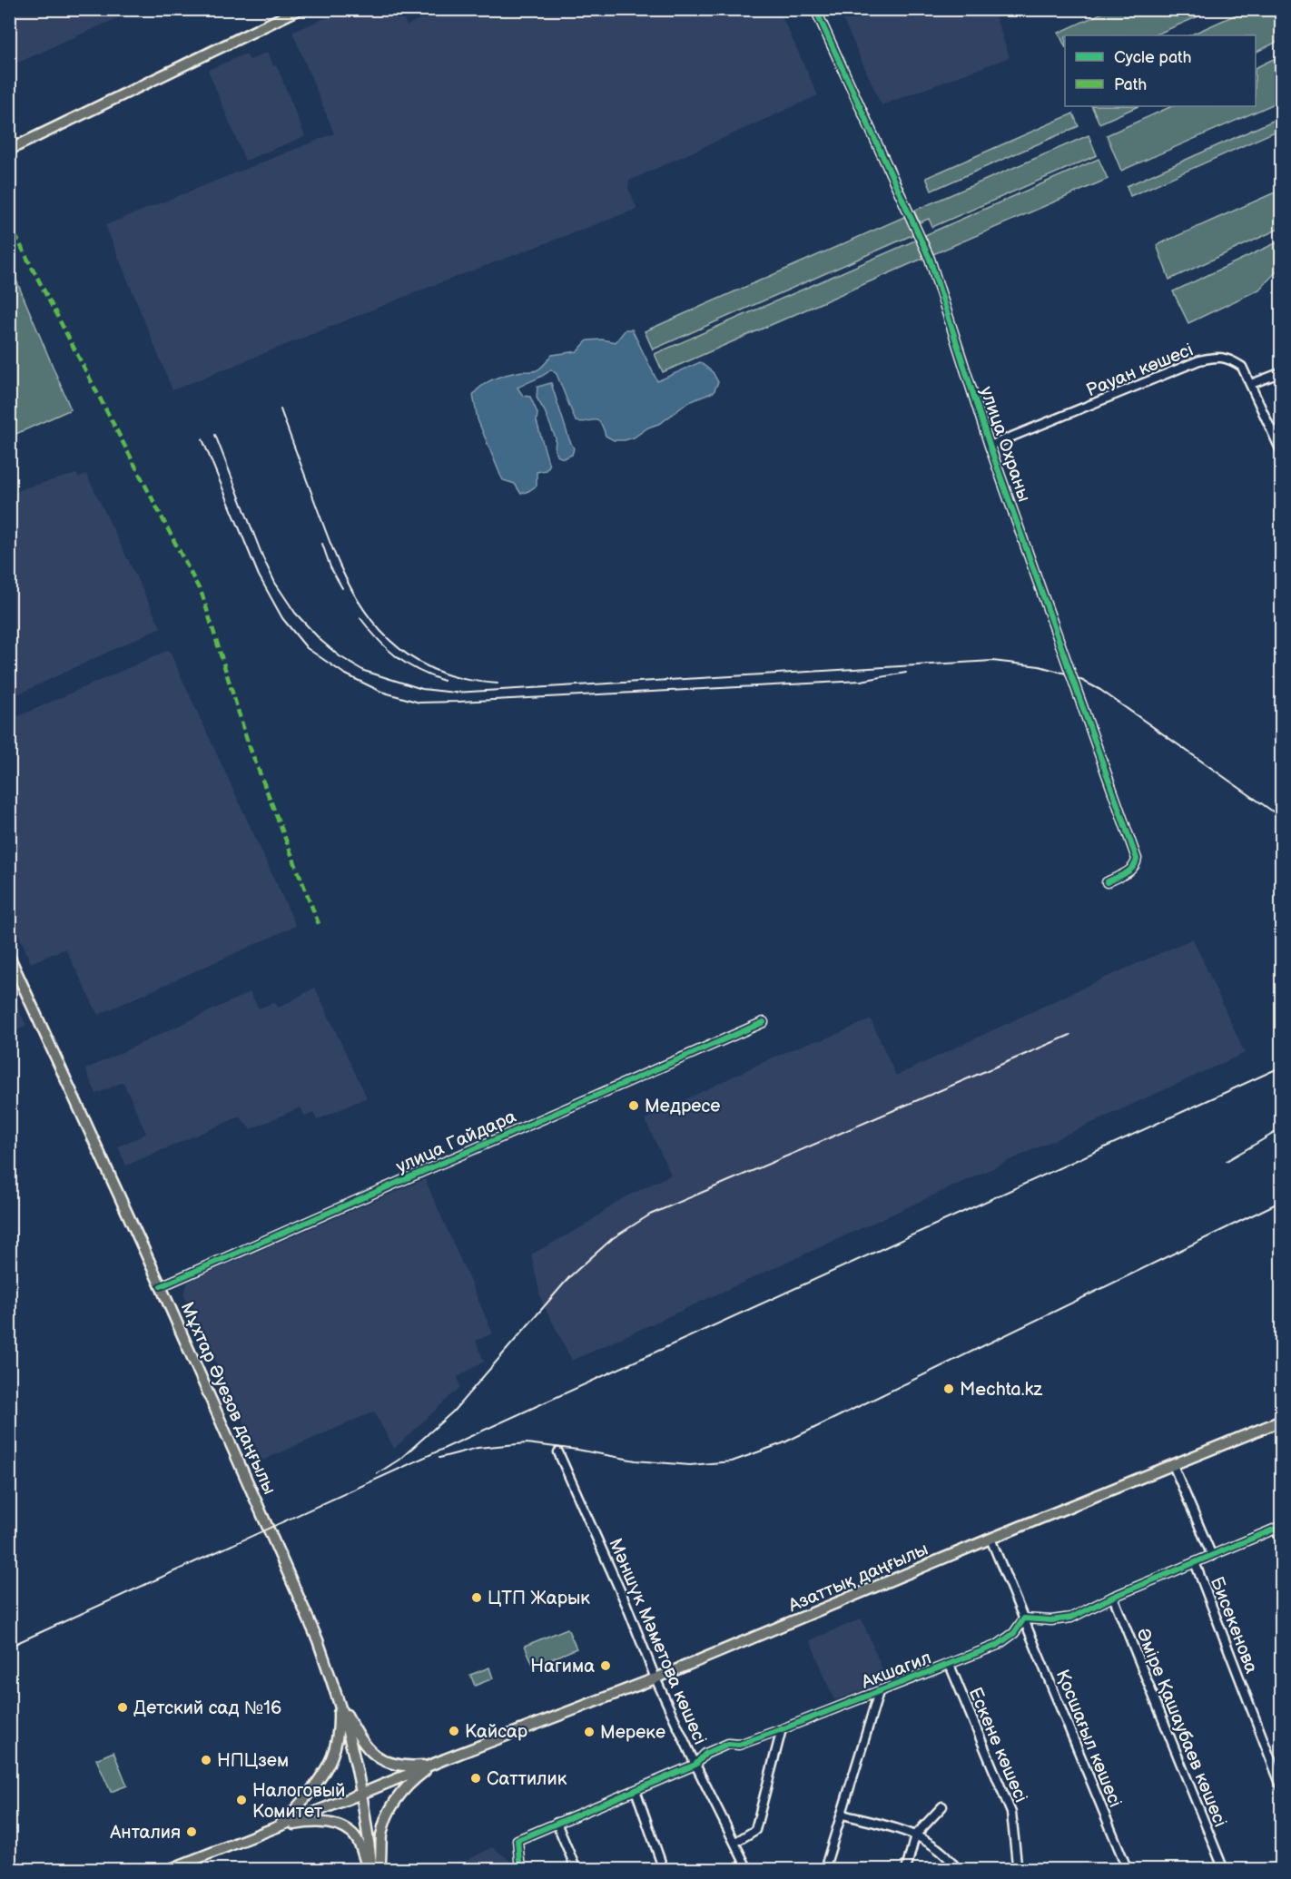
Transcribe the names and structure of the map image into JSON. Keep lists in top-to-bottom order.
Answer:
{
  "streets": {
    "main road": ["Мұхтар Әуезов даңғылы", "Азаттық даңғылы"],
    "street": [
      "Рауан көшесі",
      "улица Охраны",
      "улица Гайдара",
      "Бисекенова",
      "Мәншүк Мәметова көшесі",
      "Акшагил",
      "Әміре Қашаубаев көшесі",
      "Қосшағыл көшесі",
      "Ескене көшесі"
    ]
  },
  "crossings": [
    ["Рауан көшесі", "улица Охраны"],
    ["улица Гайдара", "Мұхтар Әуезов даңғылы"],
    ["Азаттық даңғылы", "Мәншүк Мәметова көшесі"],
    ["Азаттық даңғылы", "Қосшағыл көшесі"],
    ["Мәншүк Мәметова көшесі", "Акшагил"],
    ["Акшагил", "Қосшағыл көшесі"],
    ["Акшагил", "Ескене көшесі"]
  ],
  "places": [
    "Медресе",
    "Mechta.kz",
    "ЦТП Жарык",
    "Нагима",
    "Детский сад №16",
    "Кайсар",
    "Мереке",
    "НПЦзем",
    "Саттилик",
    "Налоговый Комитет",
    "Анталия"
  ],
  "legend": ["Cycle path", "Path"]
}
